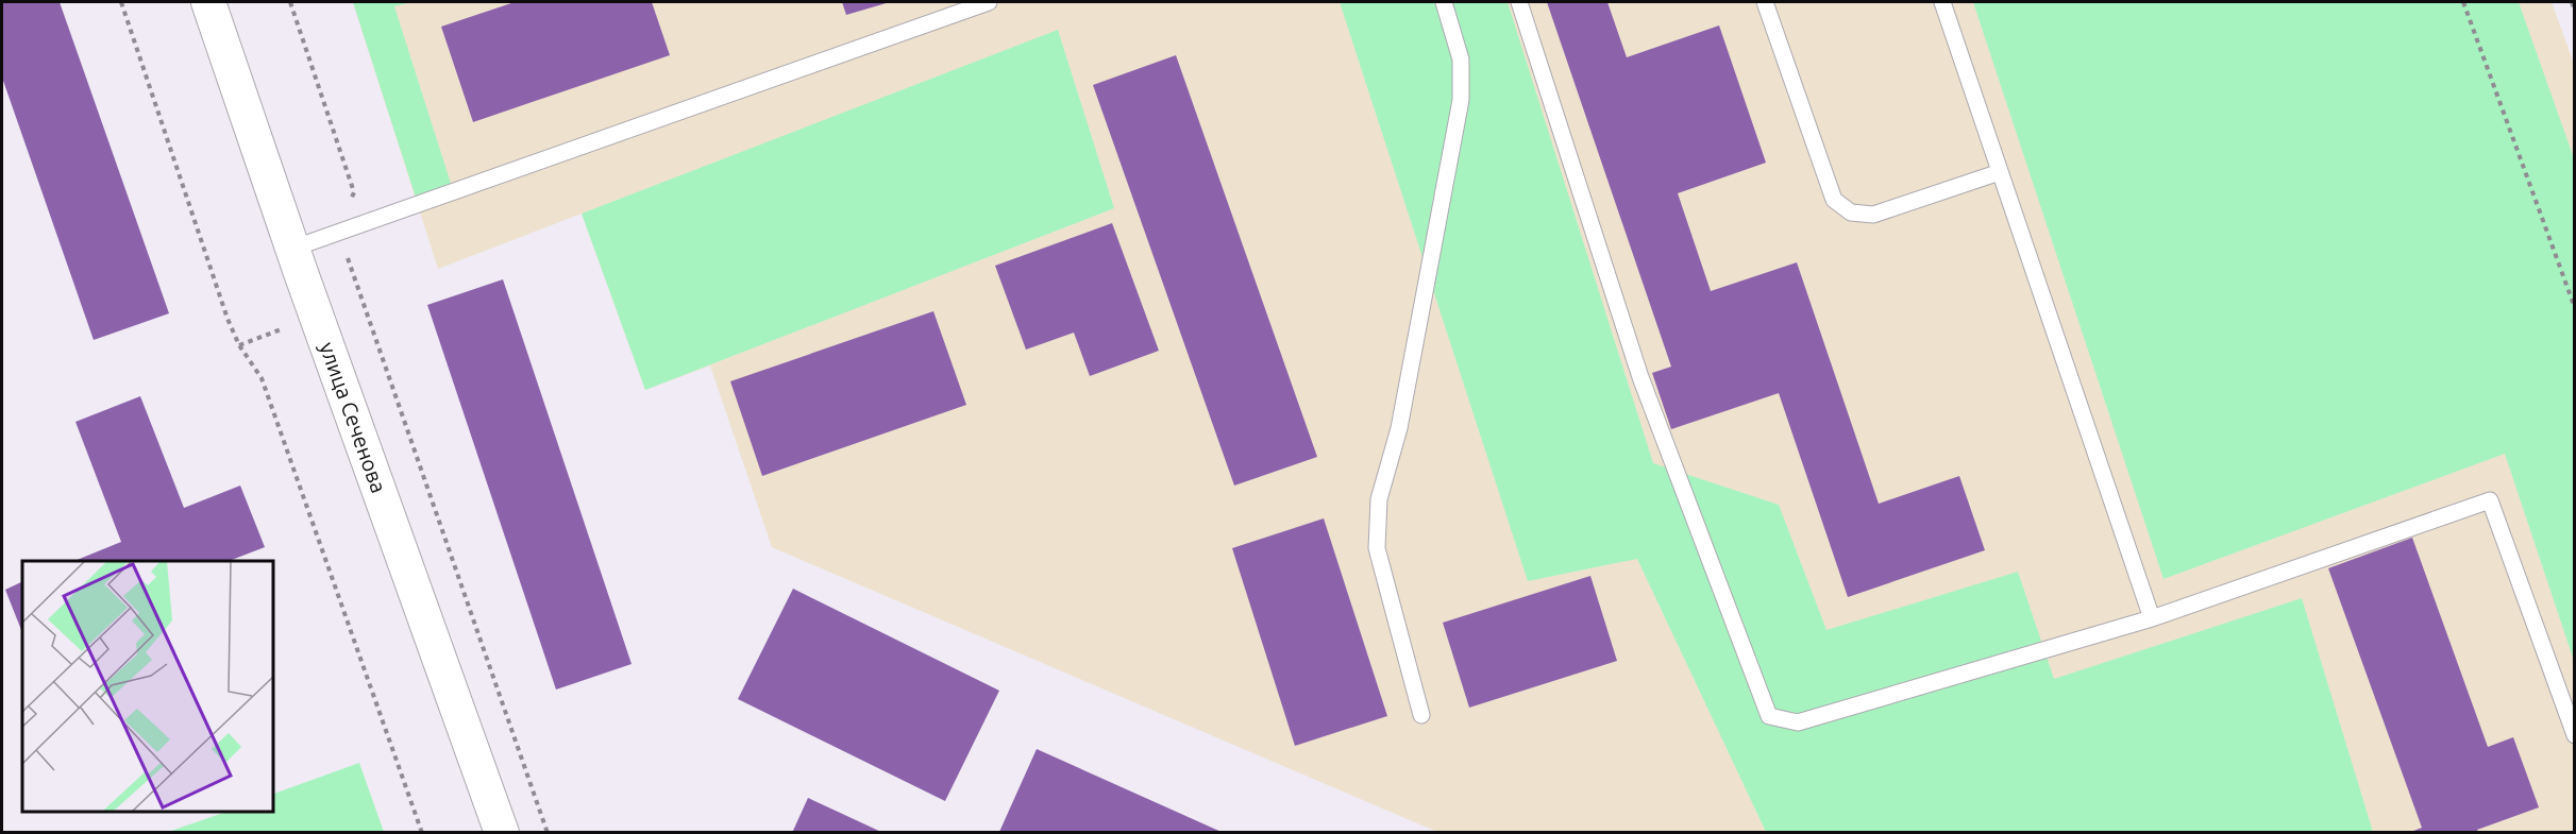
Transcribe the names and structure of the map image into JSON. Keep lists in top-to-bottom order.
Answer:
{
  "streets": {
    "street": ["улица Сеченова"]
  }
}
